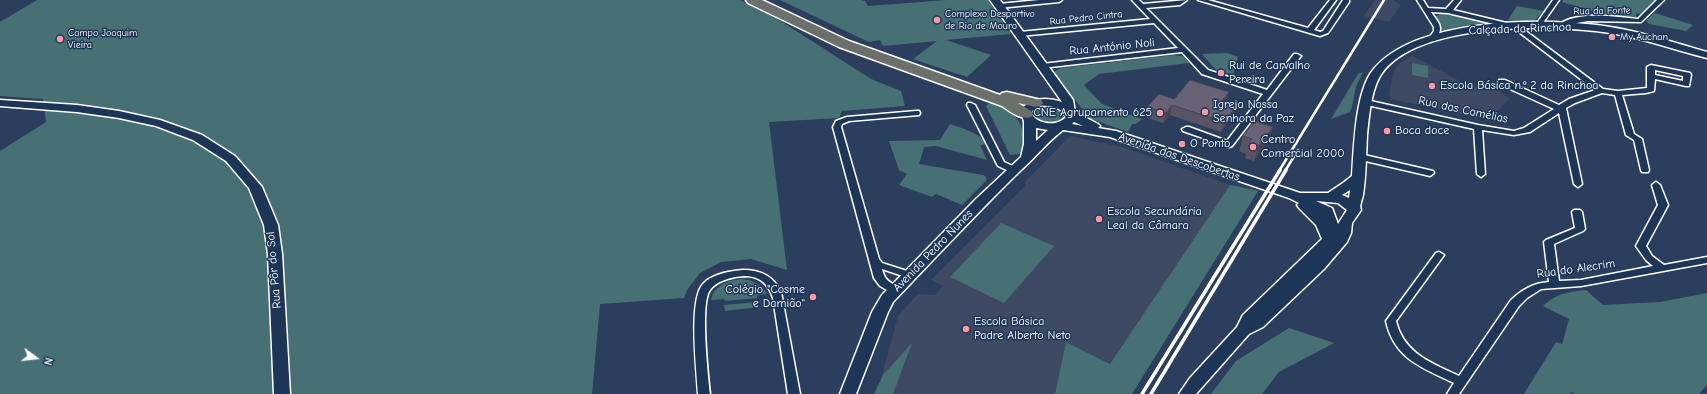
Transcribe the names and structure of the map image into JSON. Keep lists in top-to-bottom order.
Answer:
{
  "streets": {
    "street": [
      "Rua da Fonte",
      "Rua Pedro Cintra",
      "Calçada da Rinchoa",
      "Rua António Noli",
      "Rua das Camélias",
      "Avenida das Descobertas",
      "Avenida Pedro Nunes",
      "Rua do Alecrim",
      "Rua Pôr do Sol"
    ]
  },
  "crossings": [
    ["Rua da Fonte", "Calçada da Rinchoa"],
    ["Calçada da Rinchoa", "Rua das Camélias"],
    ["Calçada da Rinchoa", "Avenida das Descobertas"],
    ["Avenida das Descobertas", "Avenida Pedro Nunes"]
  ],
  "places": [
    "Complexo Desportivo de Rio de Mouro",
    "My Auchan",
    "Campo Joaquim Vieira",
    "Rui de Carvalho Pereira",
    "Escola Básica n.º 2 da Rinchoa",
    "Igreja Nossa Senhora da Paz",
    "CNE Agrupamento 625",
    "Boca doce",
    "O Ponto",
    "Centro Comercial 2000",
    "Escola Secundária Leal da Câmara",
    "Colégio \"Cosme e Damião\"",
    "Escola Básica Padre Alberto Neto"
  ],
  "north": "right"
}
